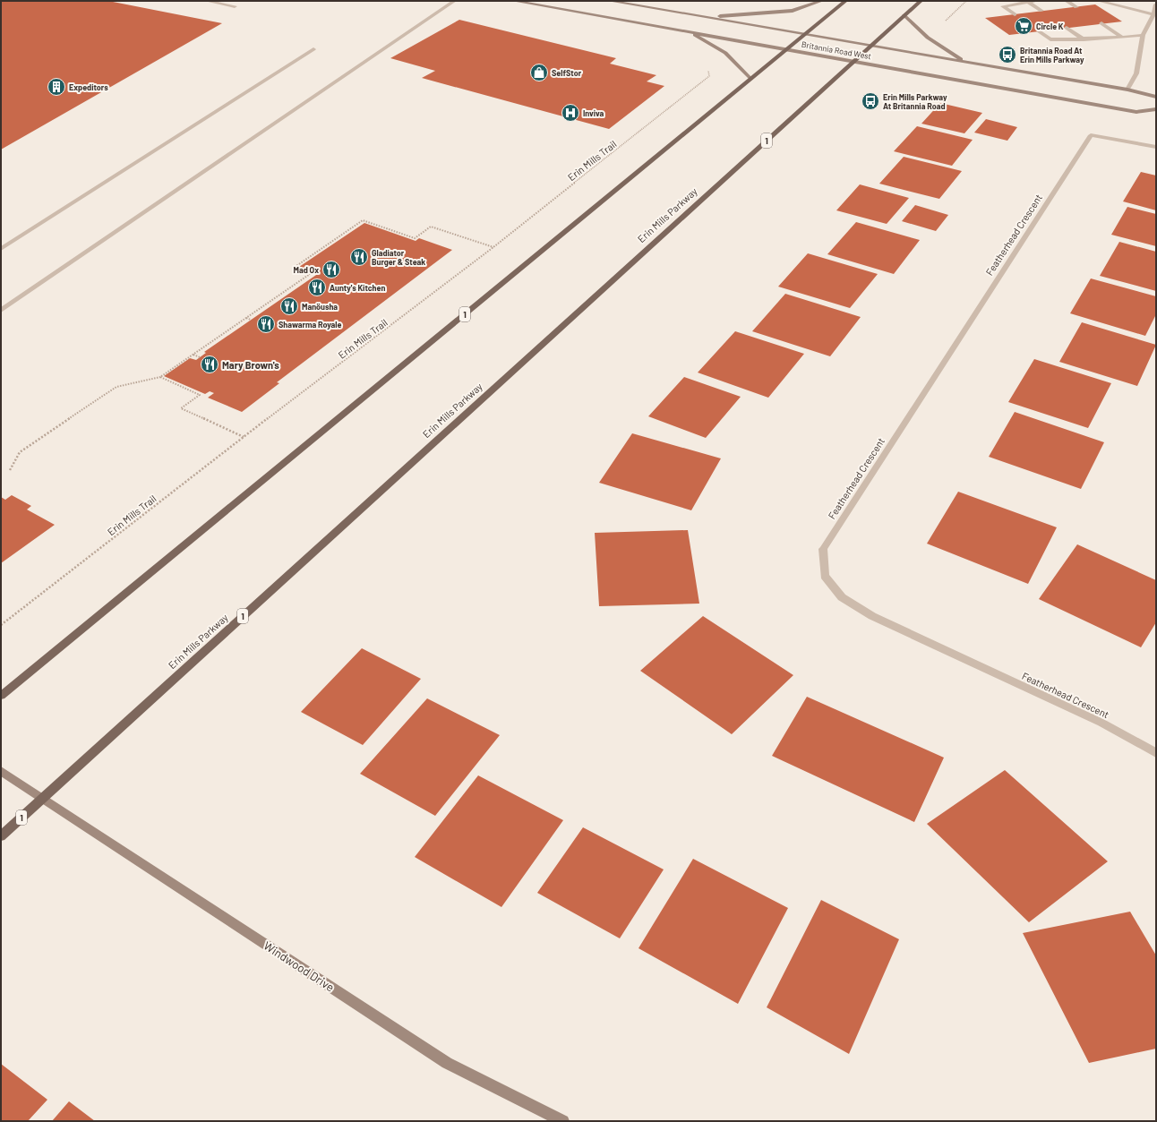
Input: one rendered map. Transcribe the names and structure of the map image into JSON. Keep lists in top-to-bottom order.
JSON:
{
  "streets": {
    "main road": [
      "Britannia Road West",
      "1",
      "Erin Mills Parkway",
      "Windwood Drive"
    ],
    "street": ["Featherhead Crescent"],
    "path": ["Erin Mills Trail"]
  },
  "crossings": [
    ["Britannia Road West", "1"],
    ["Britannia Road West", "Erin Mills Parkway"],
    ["Erin Mills Parkway", "Windwood Drive"]
  ],
  "places": {
    "supermarket": ["Circle K"],
    "bus stop": ["Britannia Road At Erin Mills Parkway", "Erin Mills Parkway At Britannia Road"],
    "shop": ["SelfStor"],
    "building": ["Expeditors"],
    "hospital": ["Inviva"],
    "restaurant": [
      "Gladiator Burger & Steak",
      "Mad Ox",
      "Aunty's Kitchen",
      "Manöusha",
      "Shawarma Royale",
      "Mary Brown's"
    ]
  }
}
